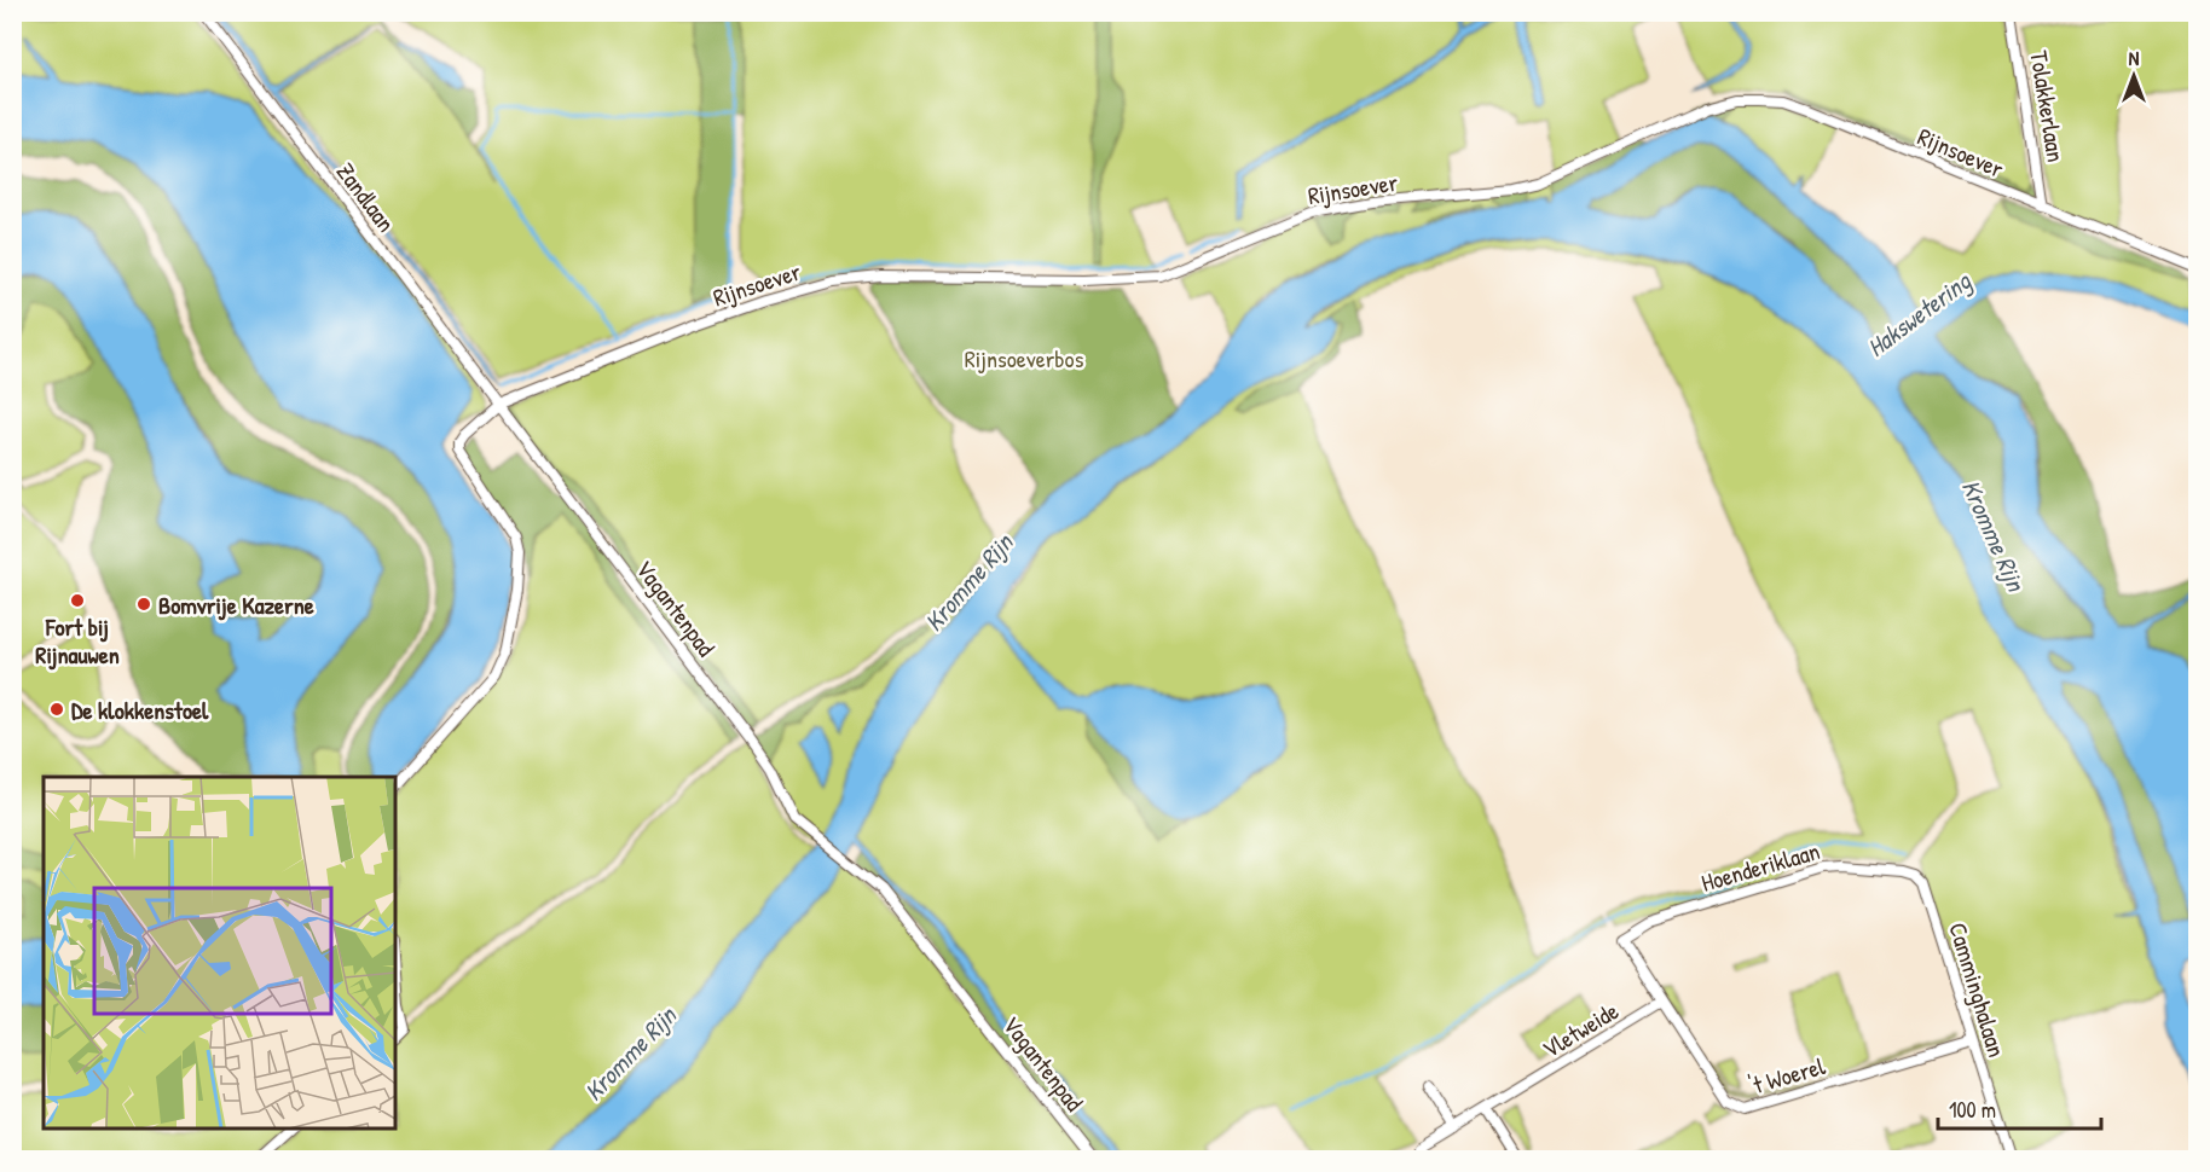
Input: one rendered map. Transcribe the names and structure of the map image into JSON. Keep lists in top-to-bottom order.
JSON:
{
  "streets": {
    "street": [
      "Tolakkerlaan",
      "Rijnsoever",
      "Zandlaan",
      "Vagantenpad",
      "Hoenderiklaan",
      "Camminghalaan",
      "Vletweide",
      "'t Woerel"
    ]
  },
  "crossings": [
    ["Tolakkerlaan", "Rijnsoever"],
    ["Rijnsoever", "Zandlaan"],
    ["Rijnsoever", "Vagantenpad"],
    ["Zandlaan", "Vagantenpad"],
    ["Hoenderiklaan", "Camminghalaan"],
    ["Hoenderiklaan", "Vletweide"],
    ["Hoenderiklaan", "'t Woerel"],
    ["Camminghalaan", "'t Woerel"],
    ["Vletweide", "'t Woerel"]
  ],
  "water": ["Hakswetering", "Kromme Rijn"],
  "parks": ["Rijnsoeverbos"],
  "places": ["Fort bij Rijnauwen", "Bomvrije Kazerne", "De klokkenstoel"],
  "scale_bar": "100 m",
  "north": "top"
}
